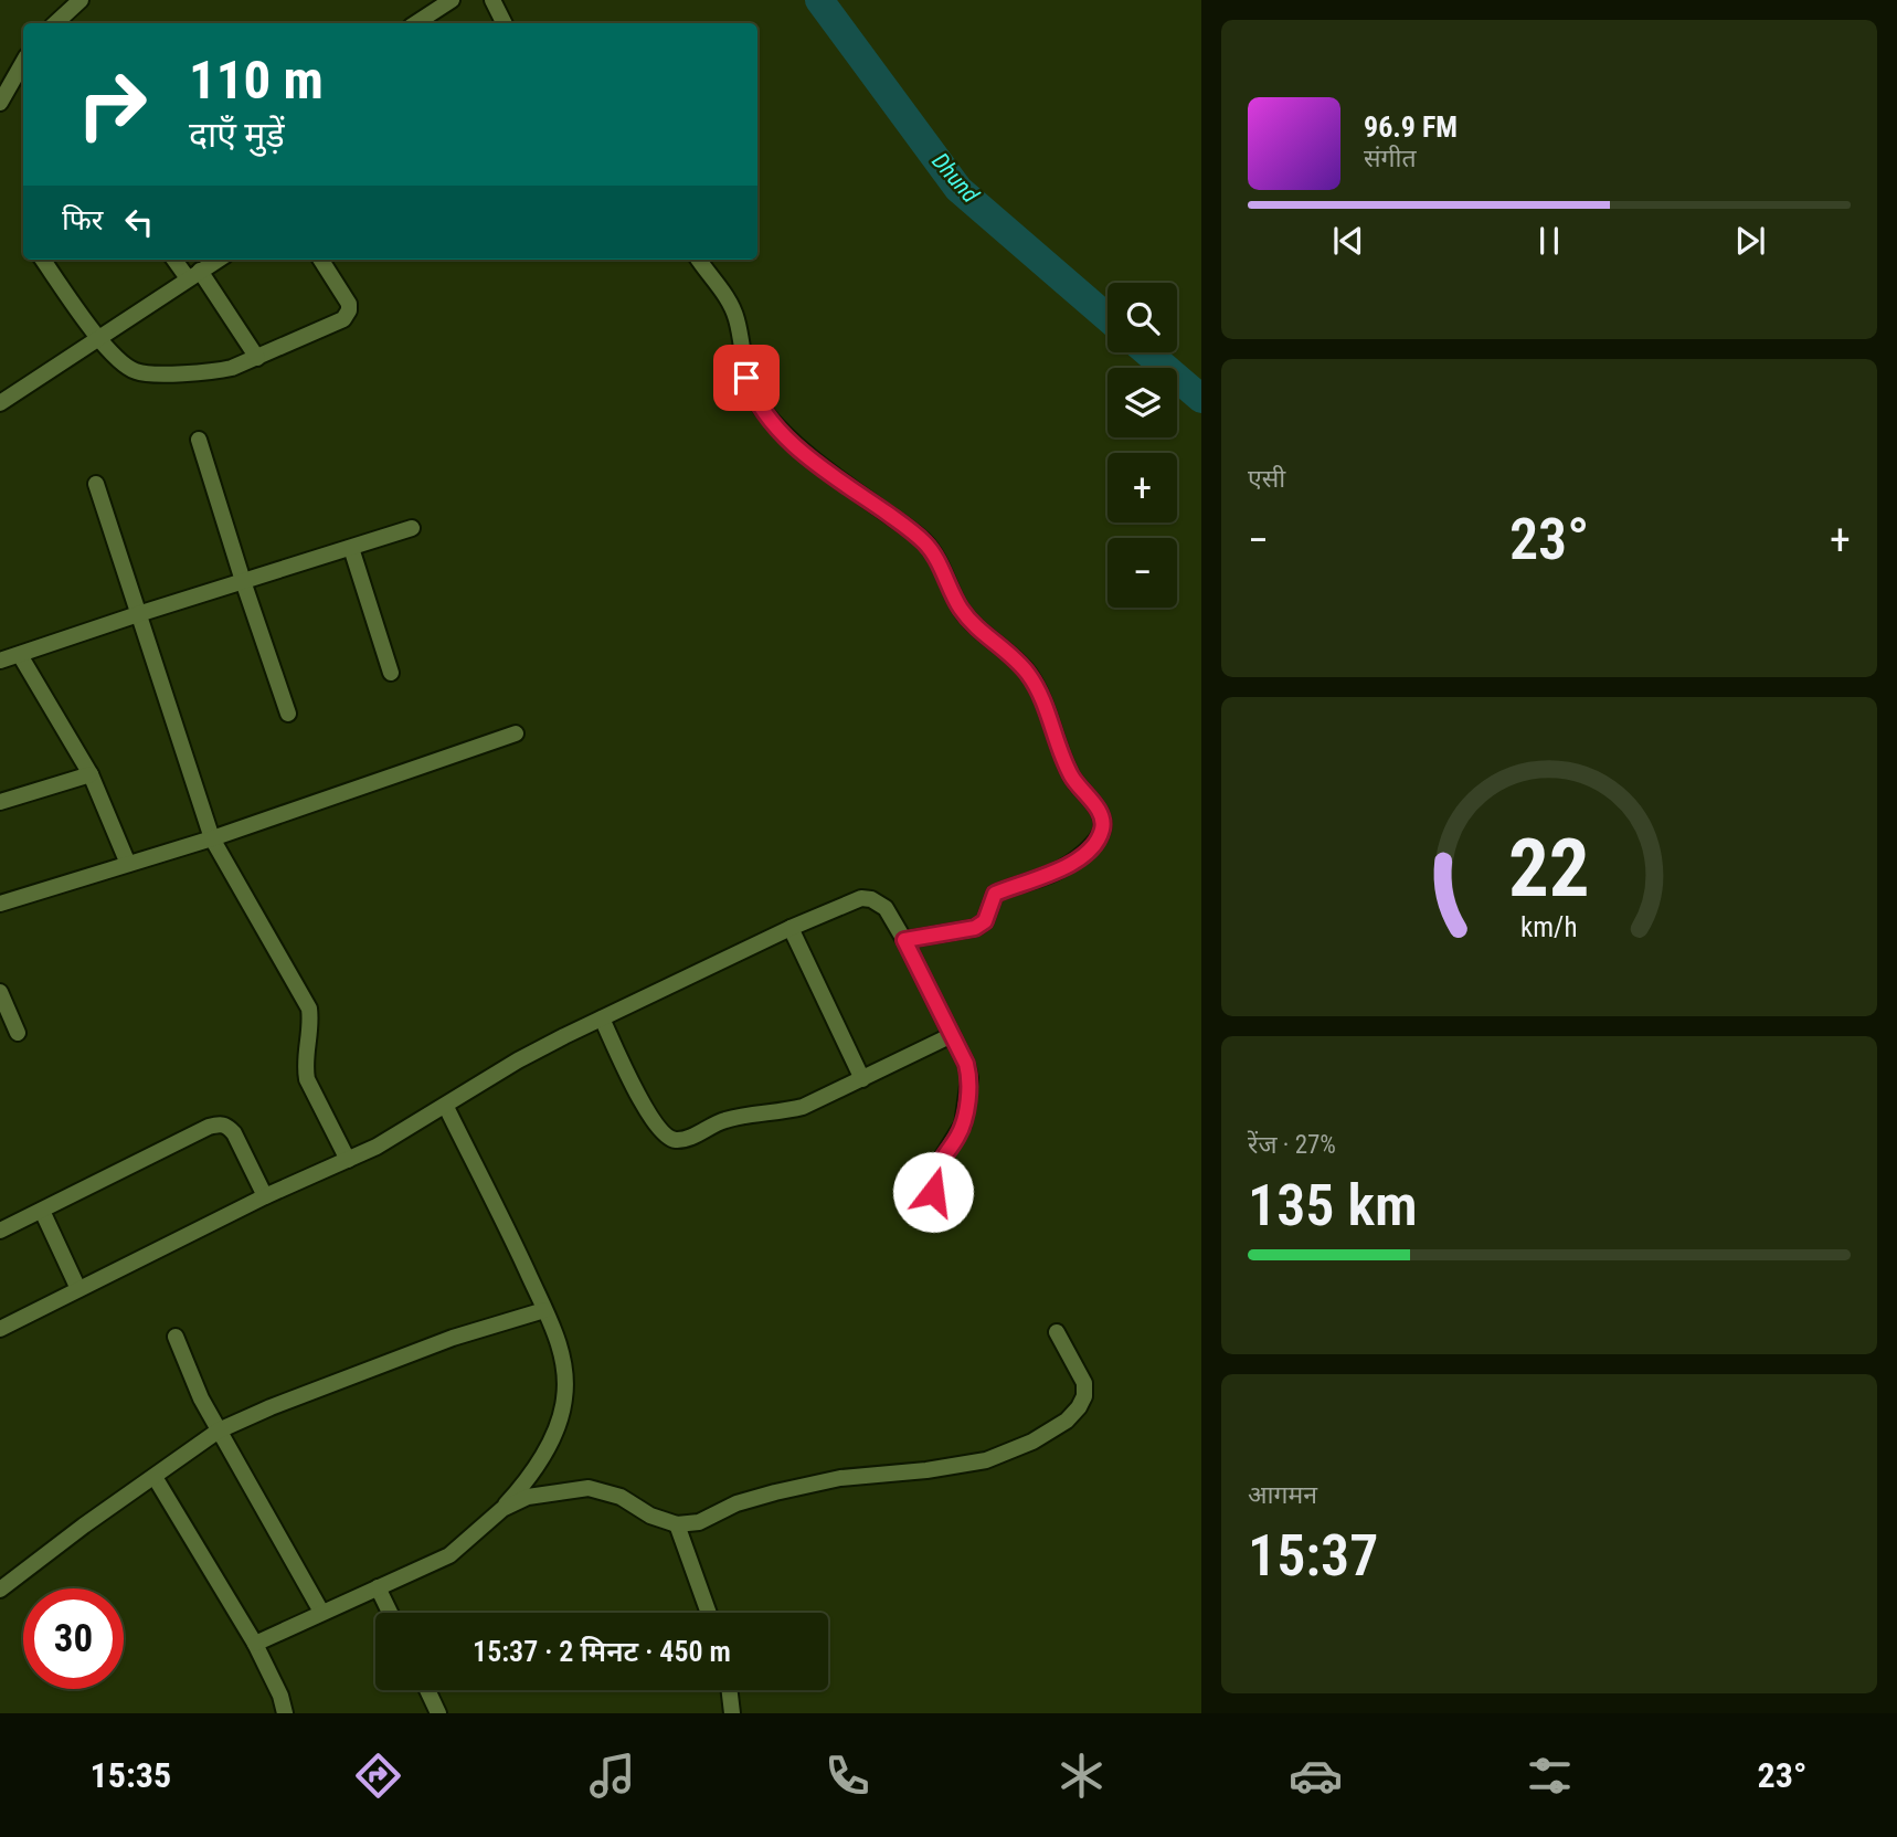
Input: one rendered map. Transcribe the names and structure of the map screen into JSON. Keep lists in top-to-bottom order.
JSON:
{
  "water": ["Dhund"],
  "page": {
    "turn": ["110 m", "दाएँ मुड़ें"],
    "song": ["96.9 FM", "संगीत"],
    "then": "फिर",
    "map_buttons": ["+", "−"],
    "tile": [
      "एसी",
      ["रेंज · 27%", "135 km"],
      ["आगमन", "15:37"]
    ],
    "heat": ["−", "23°", "+"],
    "limit": "30",
    "trip": "15:37 · 2 मिनट · 450 m",
    "tabs": ["15:35", "23°"],
    "gauge": ["22", "km/h"]
  }
}
